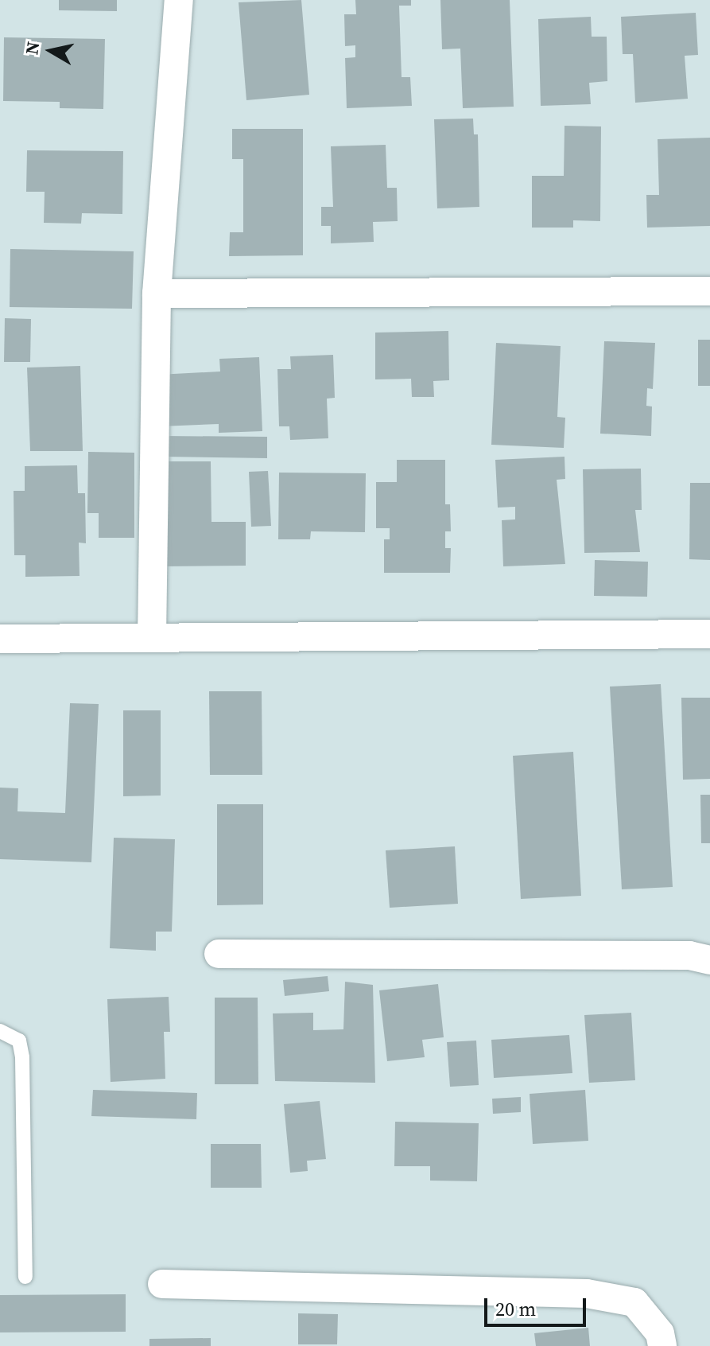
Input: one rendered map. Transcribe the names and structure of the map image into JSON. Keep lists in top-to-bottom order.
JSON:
{
  "scale_bar": "20 m",
  "north": "left"
}
